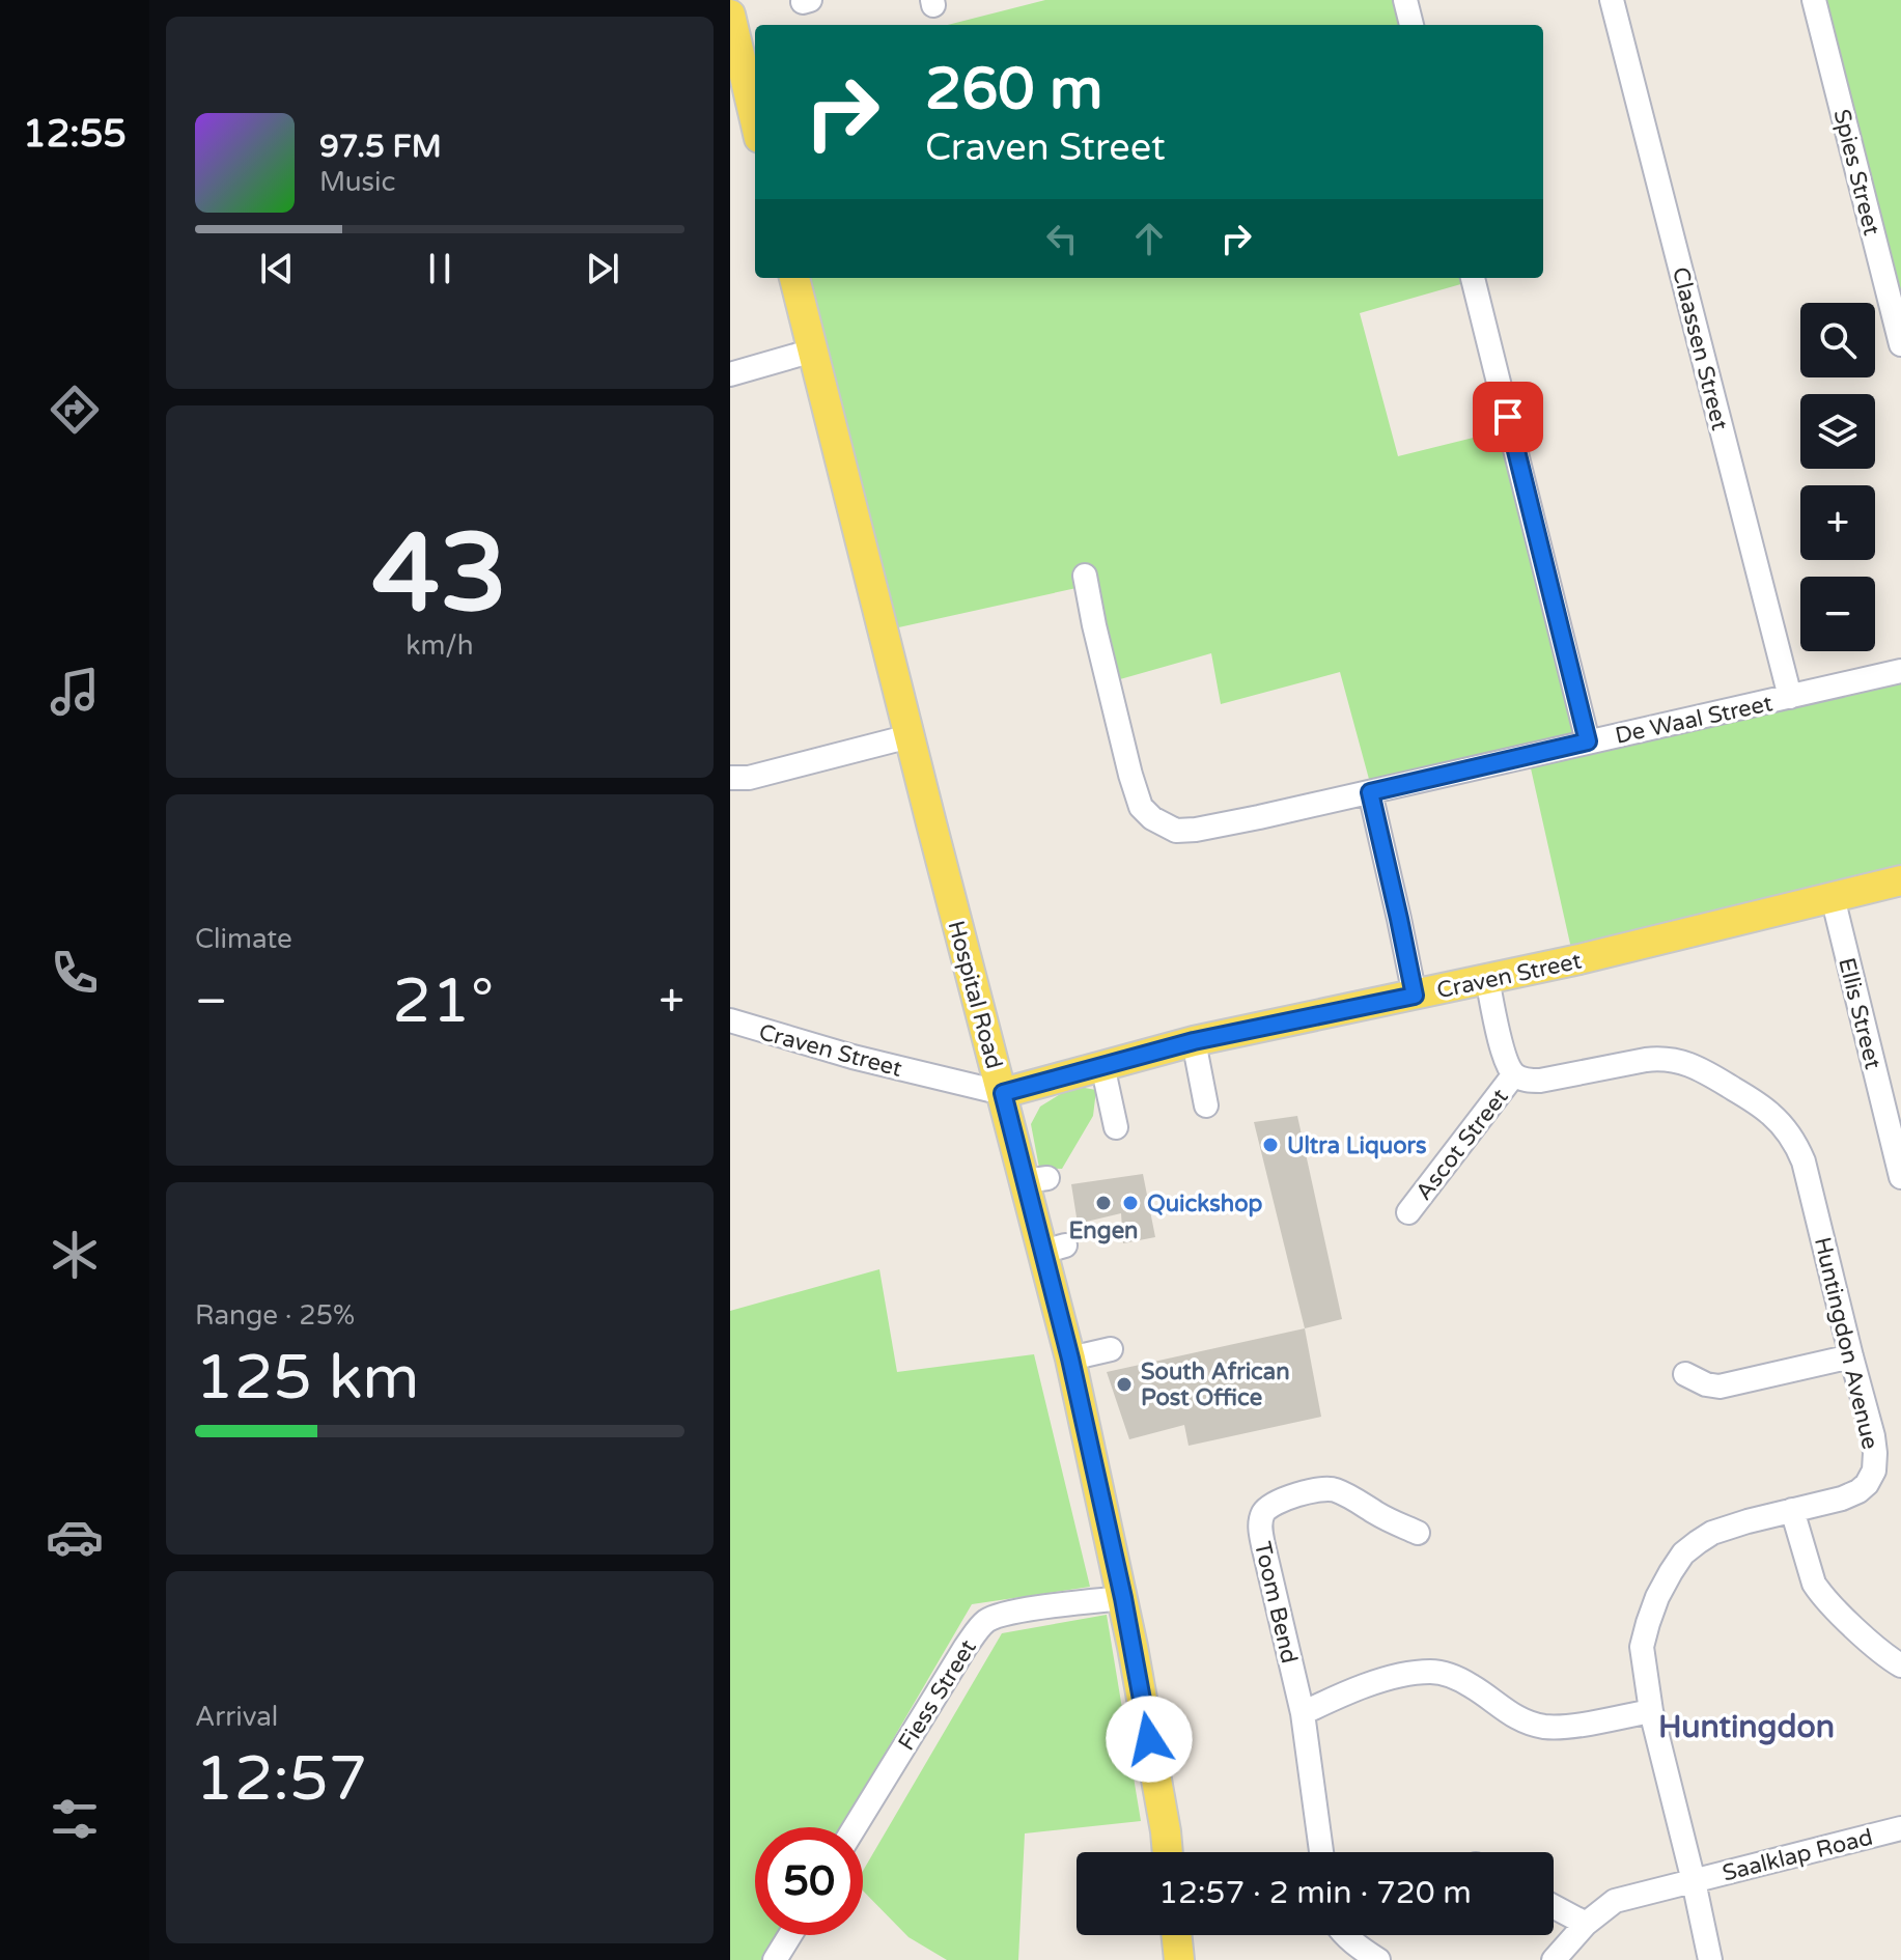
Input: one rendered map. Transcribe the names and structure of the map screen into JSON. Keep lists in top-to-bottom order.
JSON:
{
  "streets": {
    "main road": ["Craven Street", "Hospital Road"],
    "street": [
      "Spies Street",
      "Claassen Street",
      "De Waal Street",
      "Ellis Street",
      "Ascot Street",
      "Huntingdon Avenue",
      "Toom Bend",
      "Fiess Street",
      "Saalklap Road"
    ]
  },
  "crossings": [
    ["Claassen Street", "De Waal Street"],
    ["Craven Street", "Hospital Road"],
    ["Craven Street", "Ellis Street"],
    ["Hospital Road", "Fiess Street"],
    ["Ascot Street", "Huntingdon Avenue"],
    ["Huntingdon Avenue", "Saalklap Road"]
  ],
  "districts": ["Huntingdon"],
  "places": [
    "Ultra Liquors",
    "Engen",
    "Quickshop",
    "South African Post Office"
  ],
  "page": {
    "tabs": "12:55",
    "turn": ["260 m", "Craven Street"],
    "song": ["97.5 FM", "Music"],
    "map_buttons": ["+", "−"],
    "tile": [
      ["43", "km/h"],
      "Climate",
      ["Range · 25%", "125 km"],
      ["Arrival", "12:57"]
    ],
    "heat": ["−", "21°", "+"],
    "limit": "50",
    "trip": "12:57 · 2 min · 720 m"
  }
}
